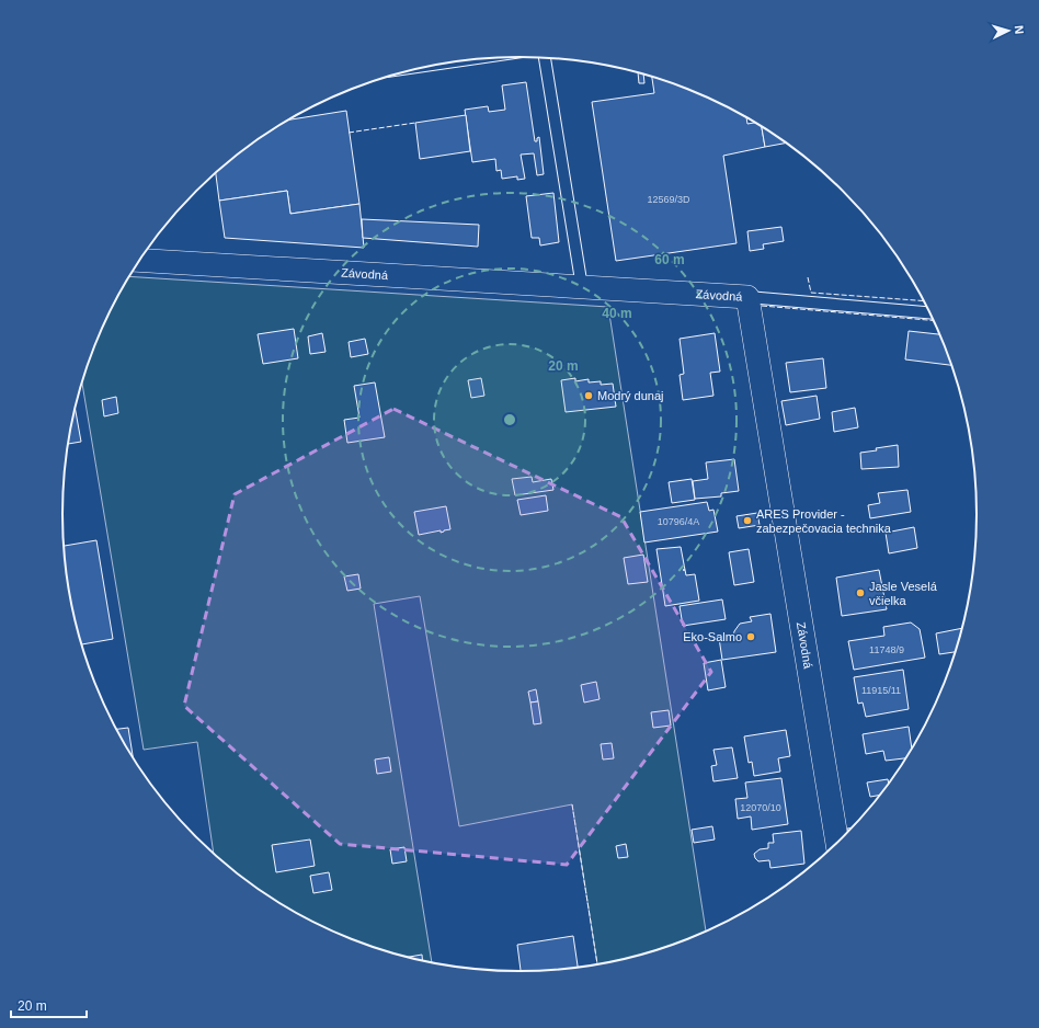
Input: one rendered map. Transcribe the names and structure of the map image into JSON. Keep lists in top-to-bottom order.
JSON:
{
  "streets": {
    "street": ["Závodná"]
  },
  "places": [
    "Modrý dunaj",
    "ARES Provider - zabezpečovacia technika",
    "Jasle Veselá včielka",
    "Eko-Salmo"
  ],
  "house_numbers": [
    "12569/3D",
    "10796/4A",
    "11748/9",
    "11915/11",
    "12070/10"
  ],
  "scale_bar": "20 m",
  "north": "right",
  "rings": ["60 m", "40 m", "20 m"]
}
